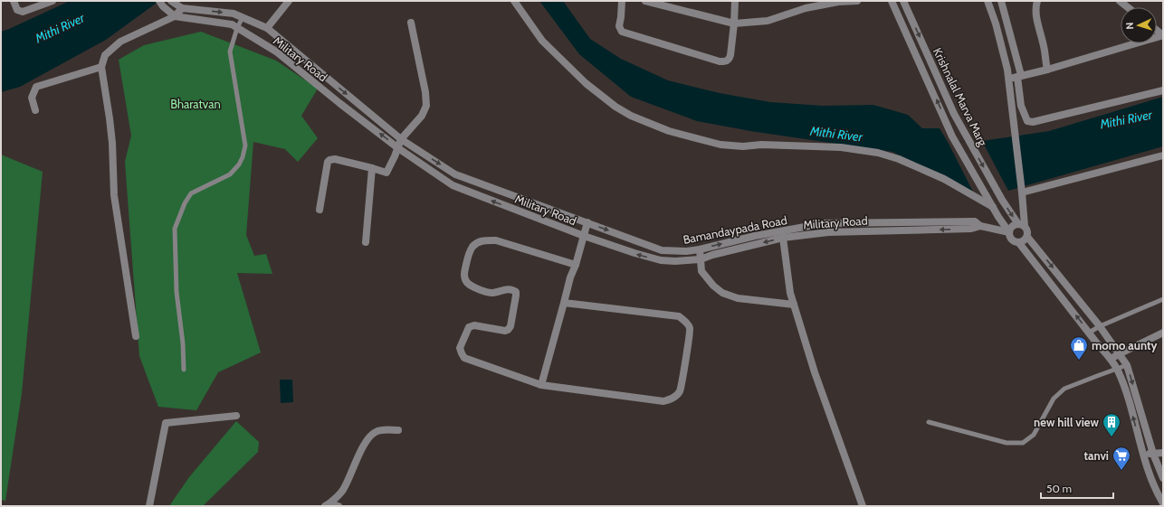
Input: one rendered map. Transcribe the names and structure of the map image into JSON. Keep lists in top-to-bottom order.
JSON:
{
  "streets": {
    "street": ["Military Road", "Krishnalal Marva Marg", "Bamandaypada Road"]
  },
  "crossings": [
    ["Military Road", "Bamandaypada Road"],
    ["Krishnalal Marva Marg", "Bamandaypada Road"]
  ],
  "one_way": ["Military Road", "Bamandaypada Road"],
  "water": ["Mithi River"],
  "parks": ["Bharatvan"],
  "places": {
    "shop": ["momo aunty"],
    "building": ["new hill view"],
    "supermarket": ["tanvi"]
  },
  "scale_bar": "50 m",
  "north": "left"
}
